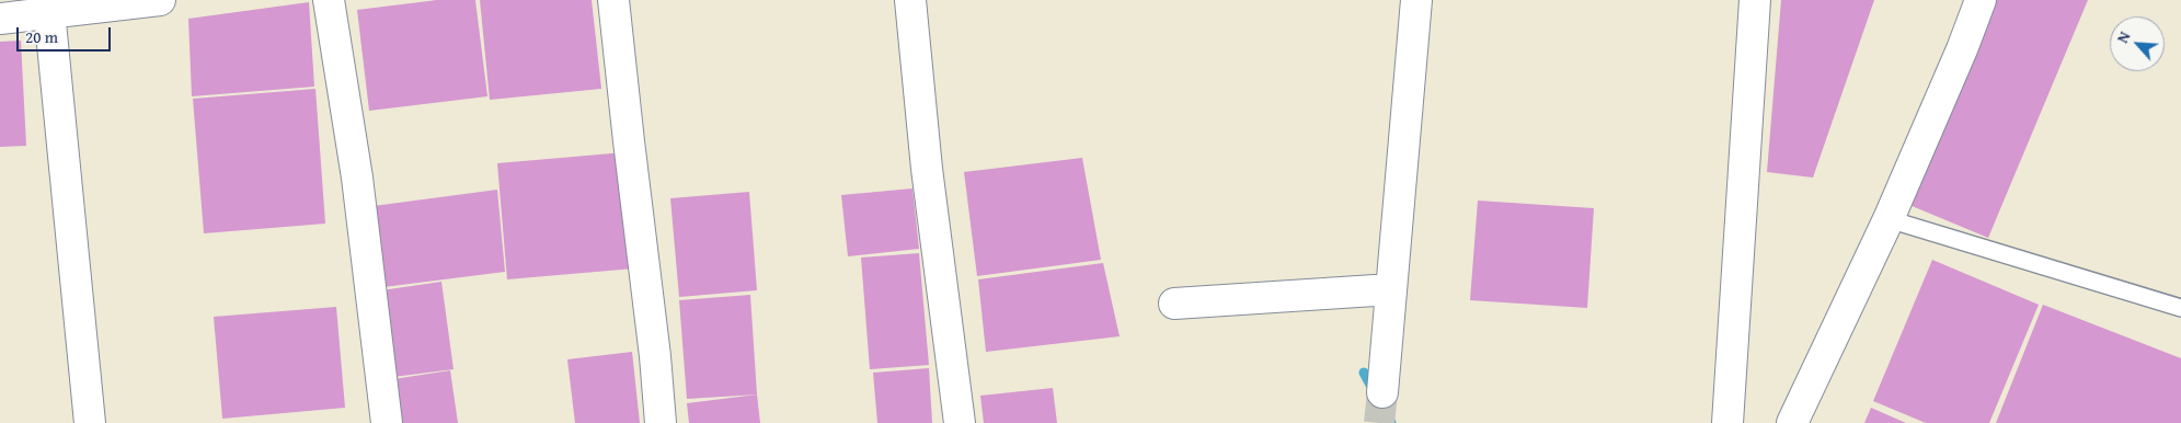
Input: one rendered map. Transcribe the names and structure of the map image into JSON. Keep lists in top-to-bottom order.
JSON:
{
  "scale_bar": "20 m",
  "north": "top left"
}
